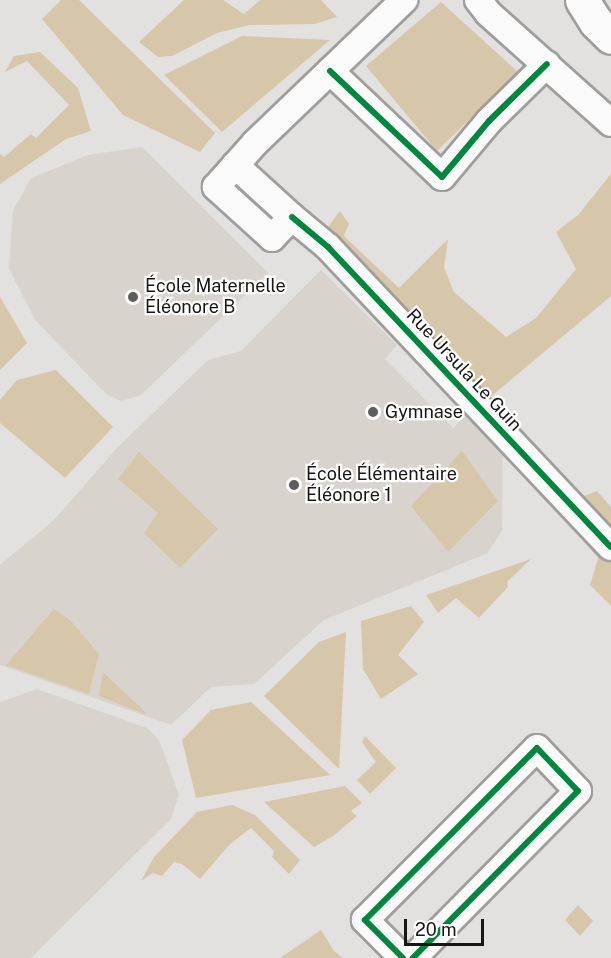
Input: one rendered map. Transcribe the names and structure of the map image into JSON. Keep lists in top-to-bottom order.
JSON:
{
  "streets": {
    "street": ["Rue Ursula Le Guin"]
  },
  "places": ["École Maternelle Éléonore B", "Gymnase", "École Élémentaire Éléonore 1"],
  "scale_bar": "20 m"
}
